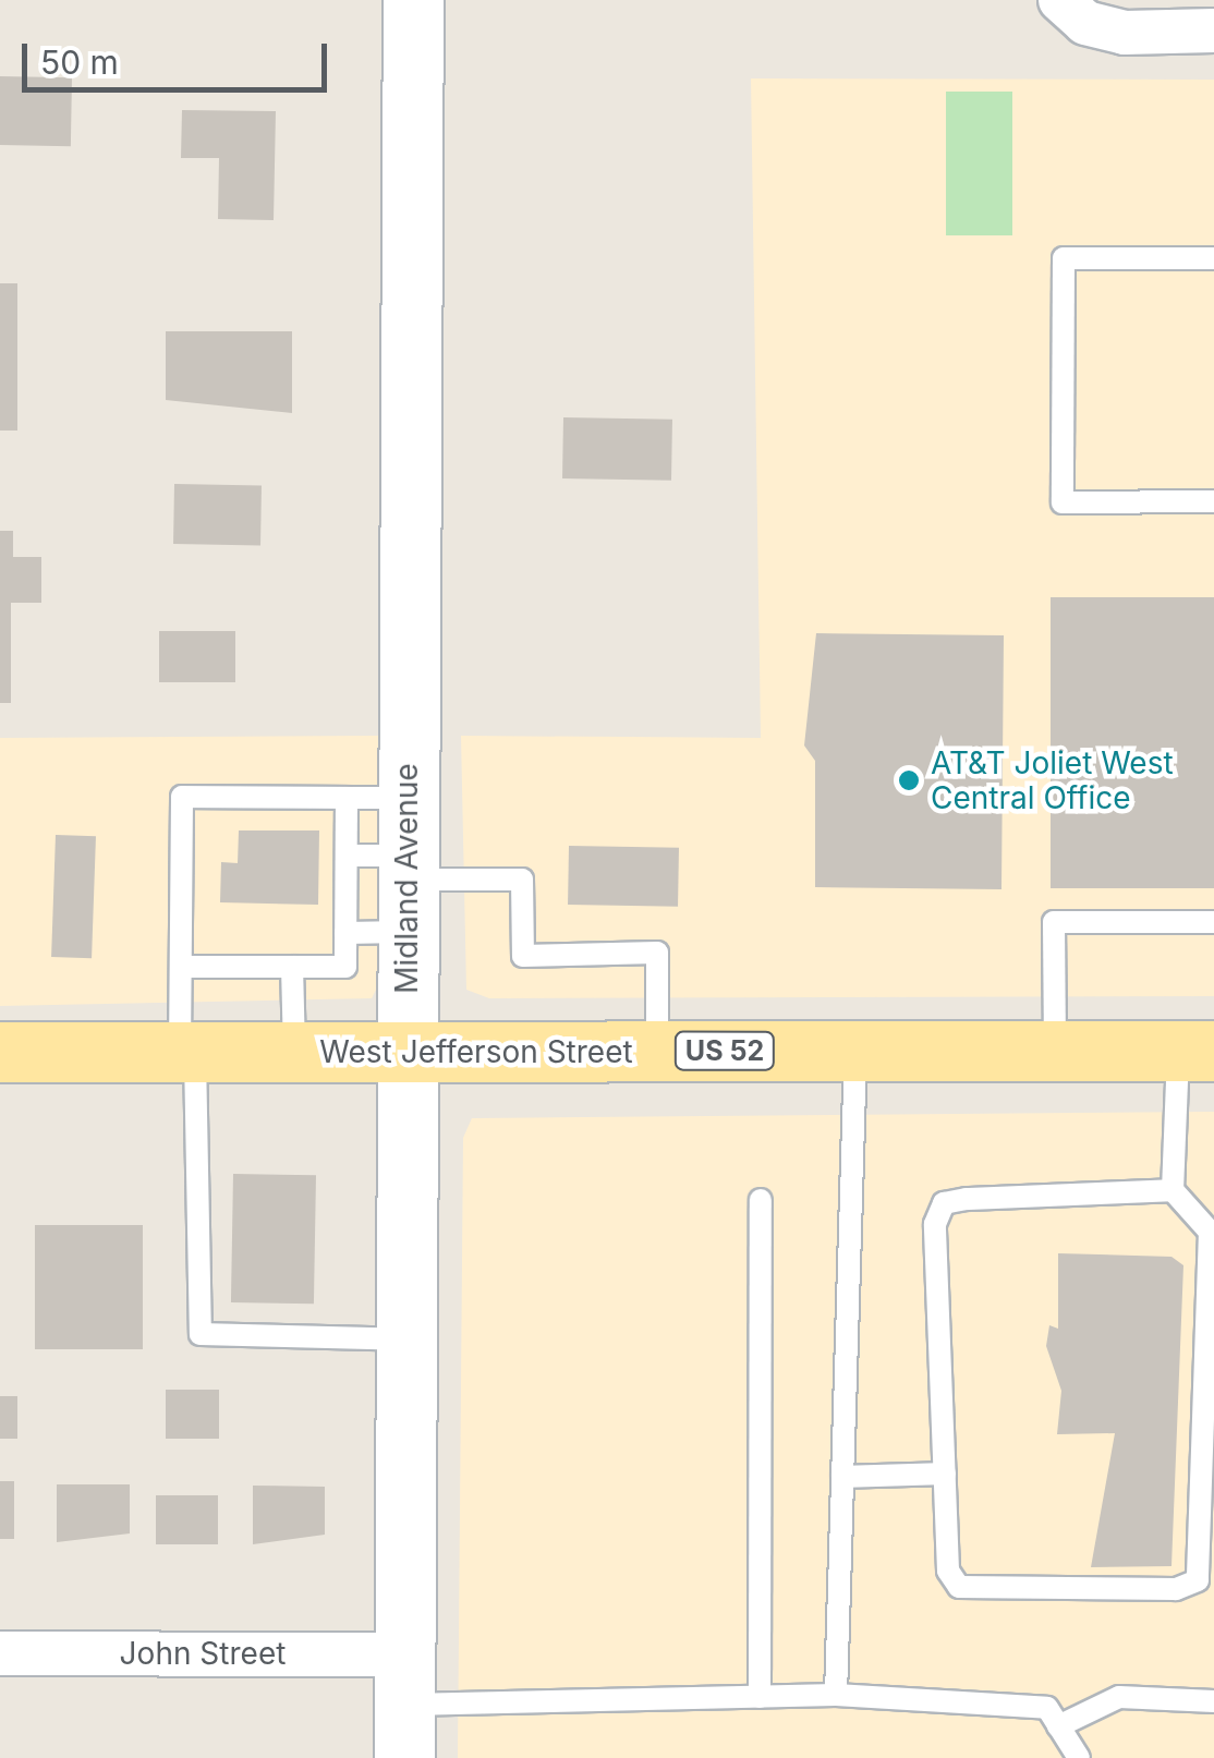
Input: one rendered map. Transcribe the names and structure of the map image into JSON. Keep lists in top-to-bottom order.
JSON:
{
  "streets": {
    "main road": ["US 52", "West Jefferson Street"],
    "street": ["Midland Avenue", "John Street"]
  },
  "crossings": [
    ["Midland Avenue", "West Jefferson Street"],
    ["Midland Avenue", "John Street"]
  ],
  "places": ["AT&T Joliet West Central Office"],
  "scale_bar": "50 m"
}
